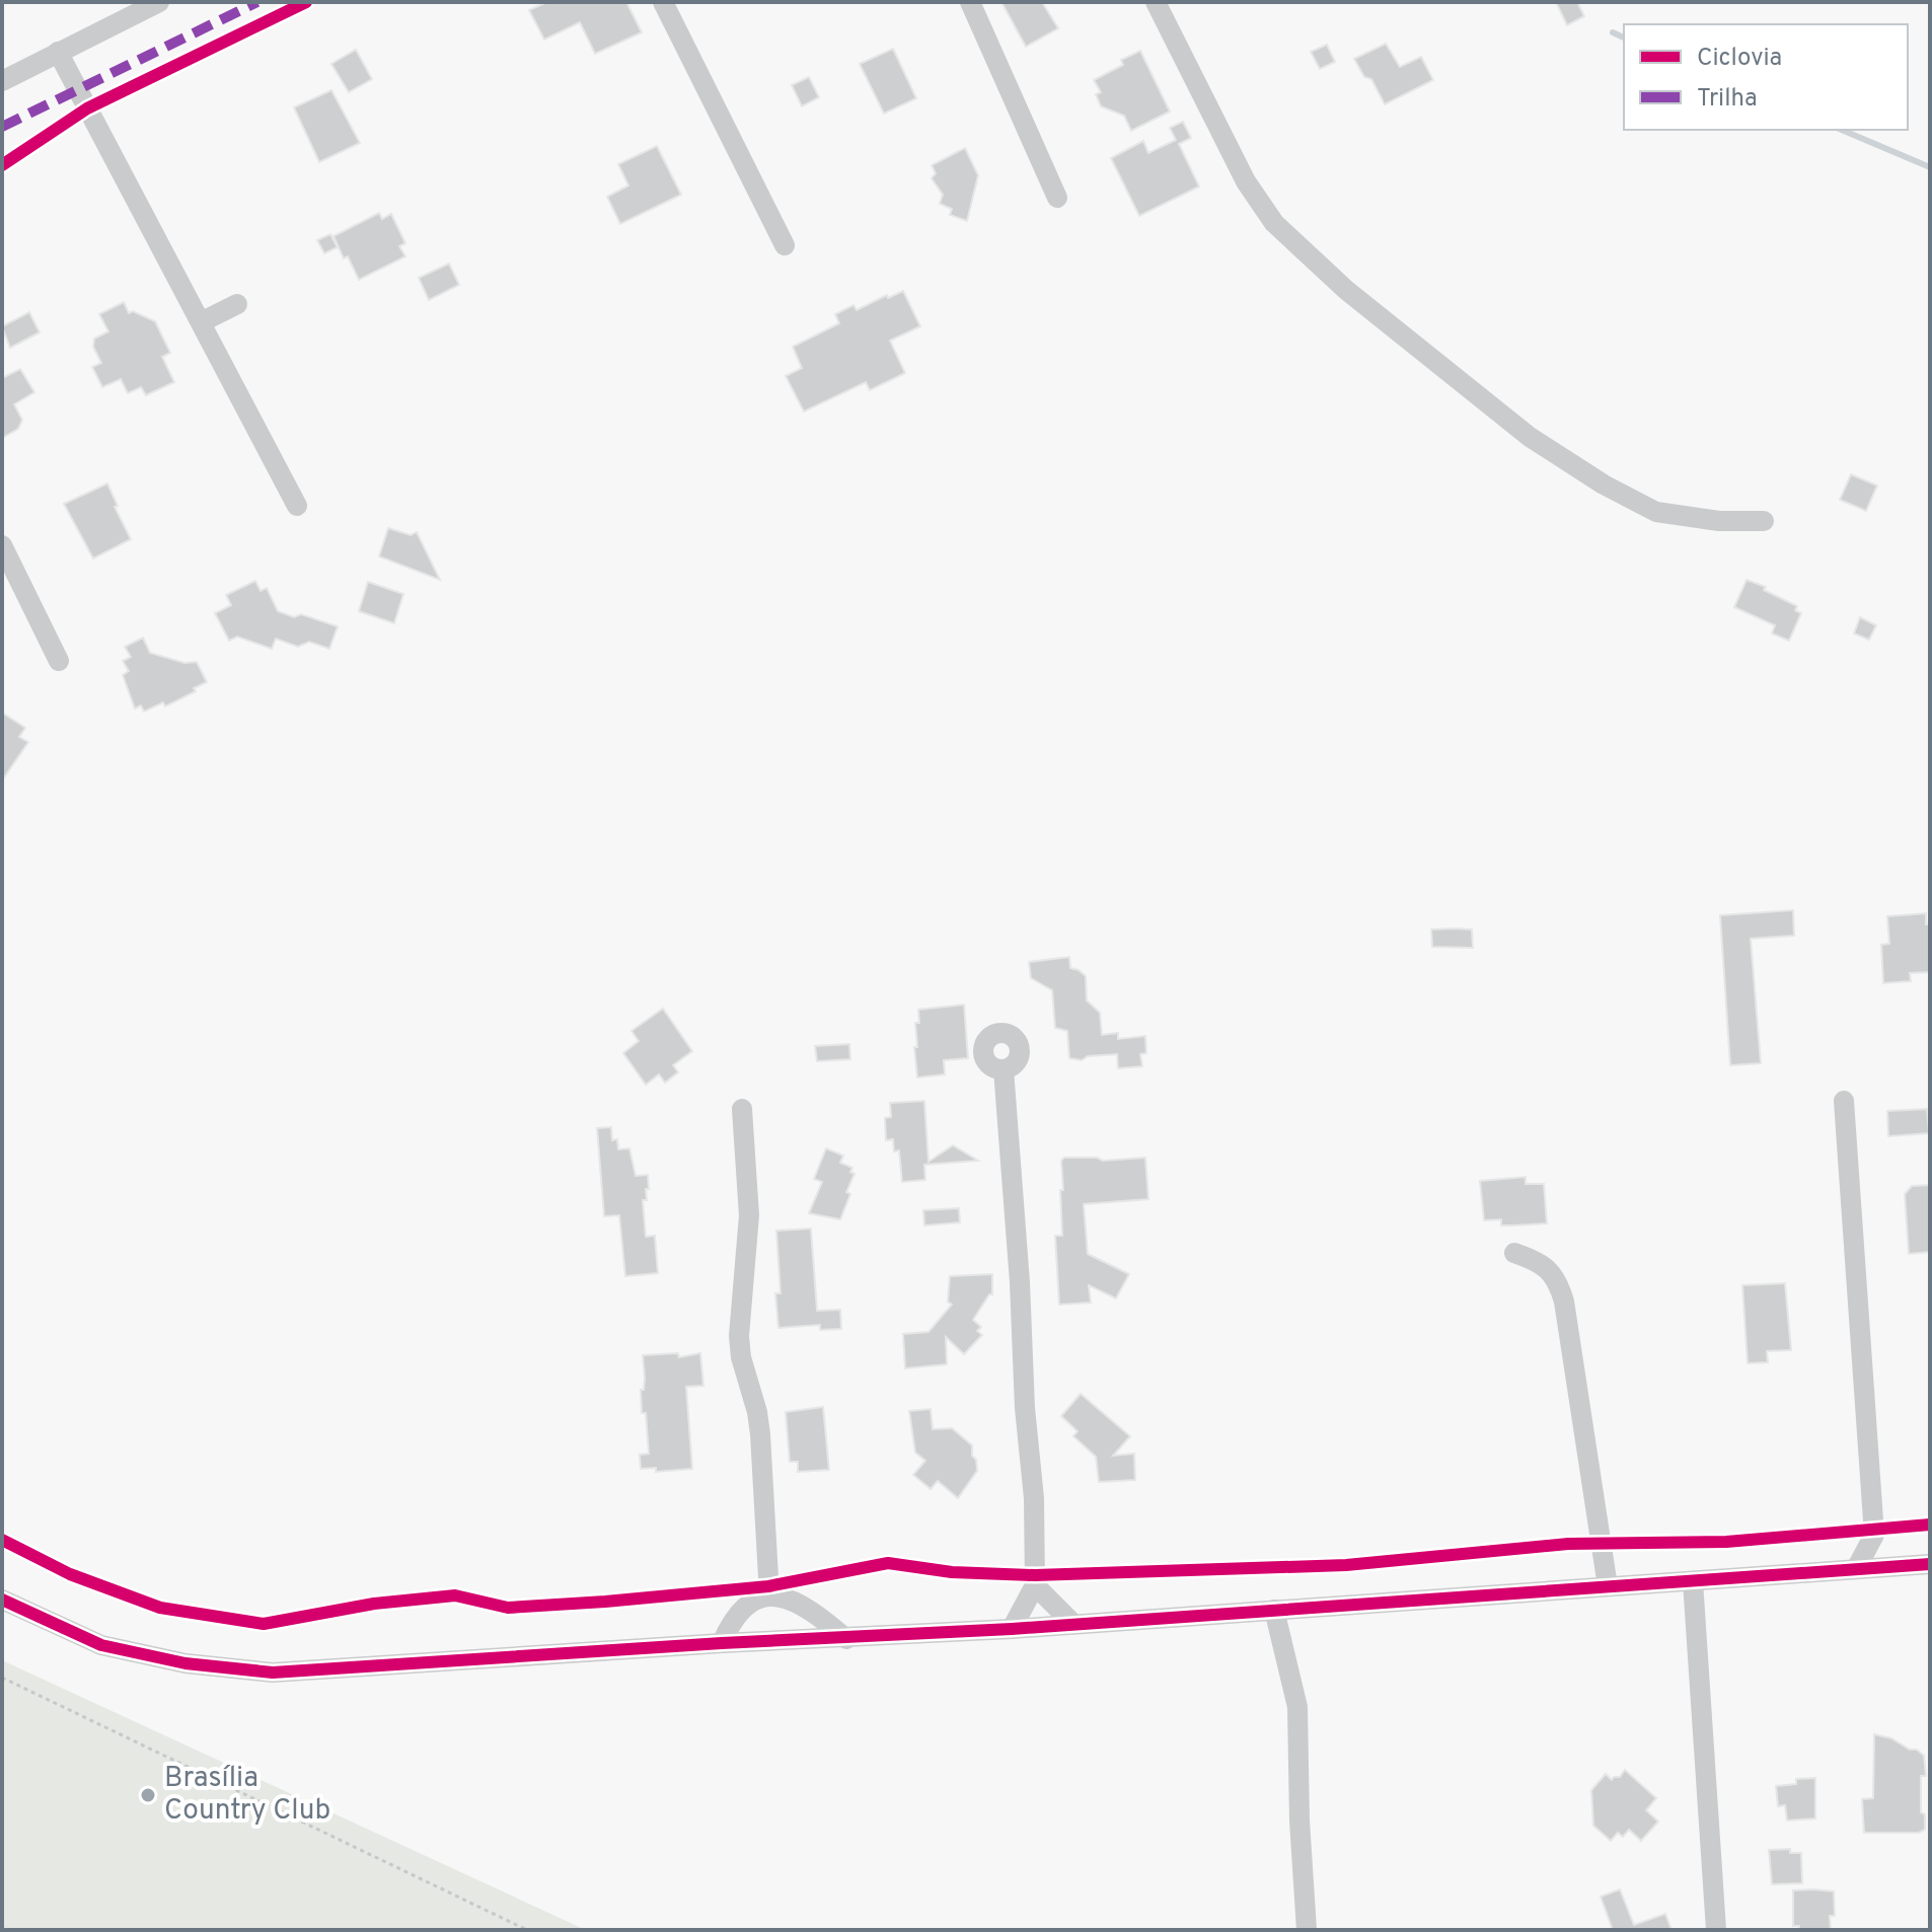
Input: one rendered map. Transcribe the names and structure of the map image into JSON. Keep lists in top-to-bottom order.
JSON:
{
  "places": ["Brasília Country Club"],
  "legend": ["Ciclovia", "Trilha"]
}
